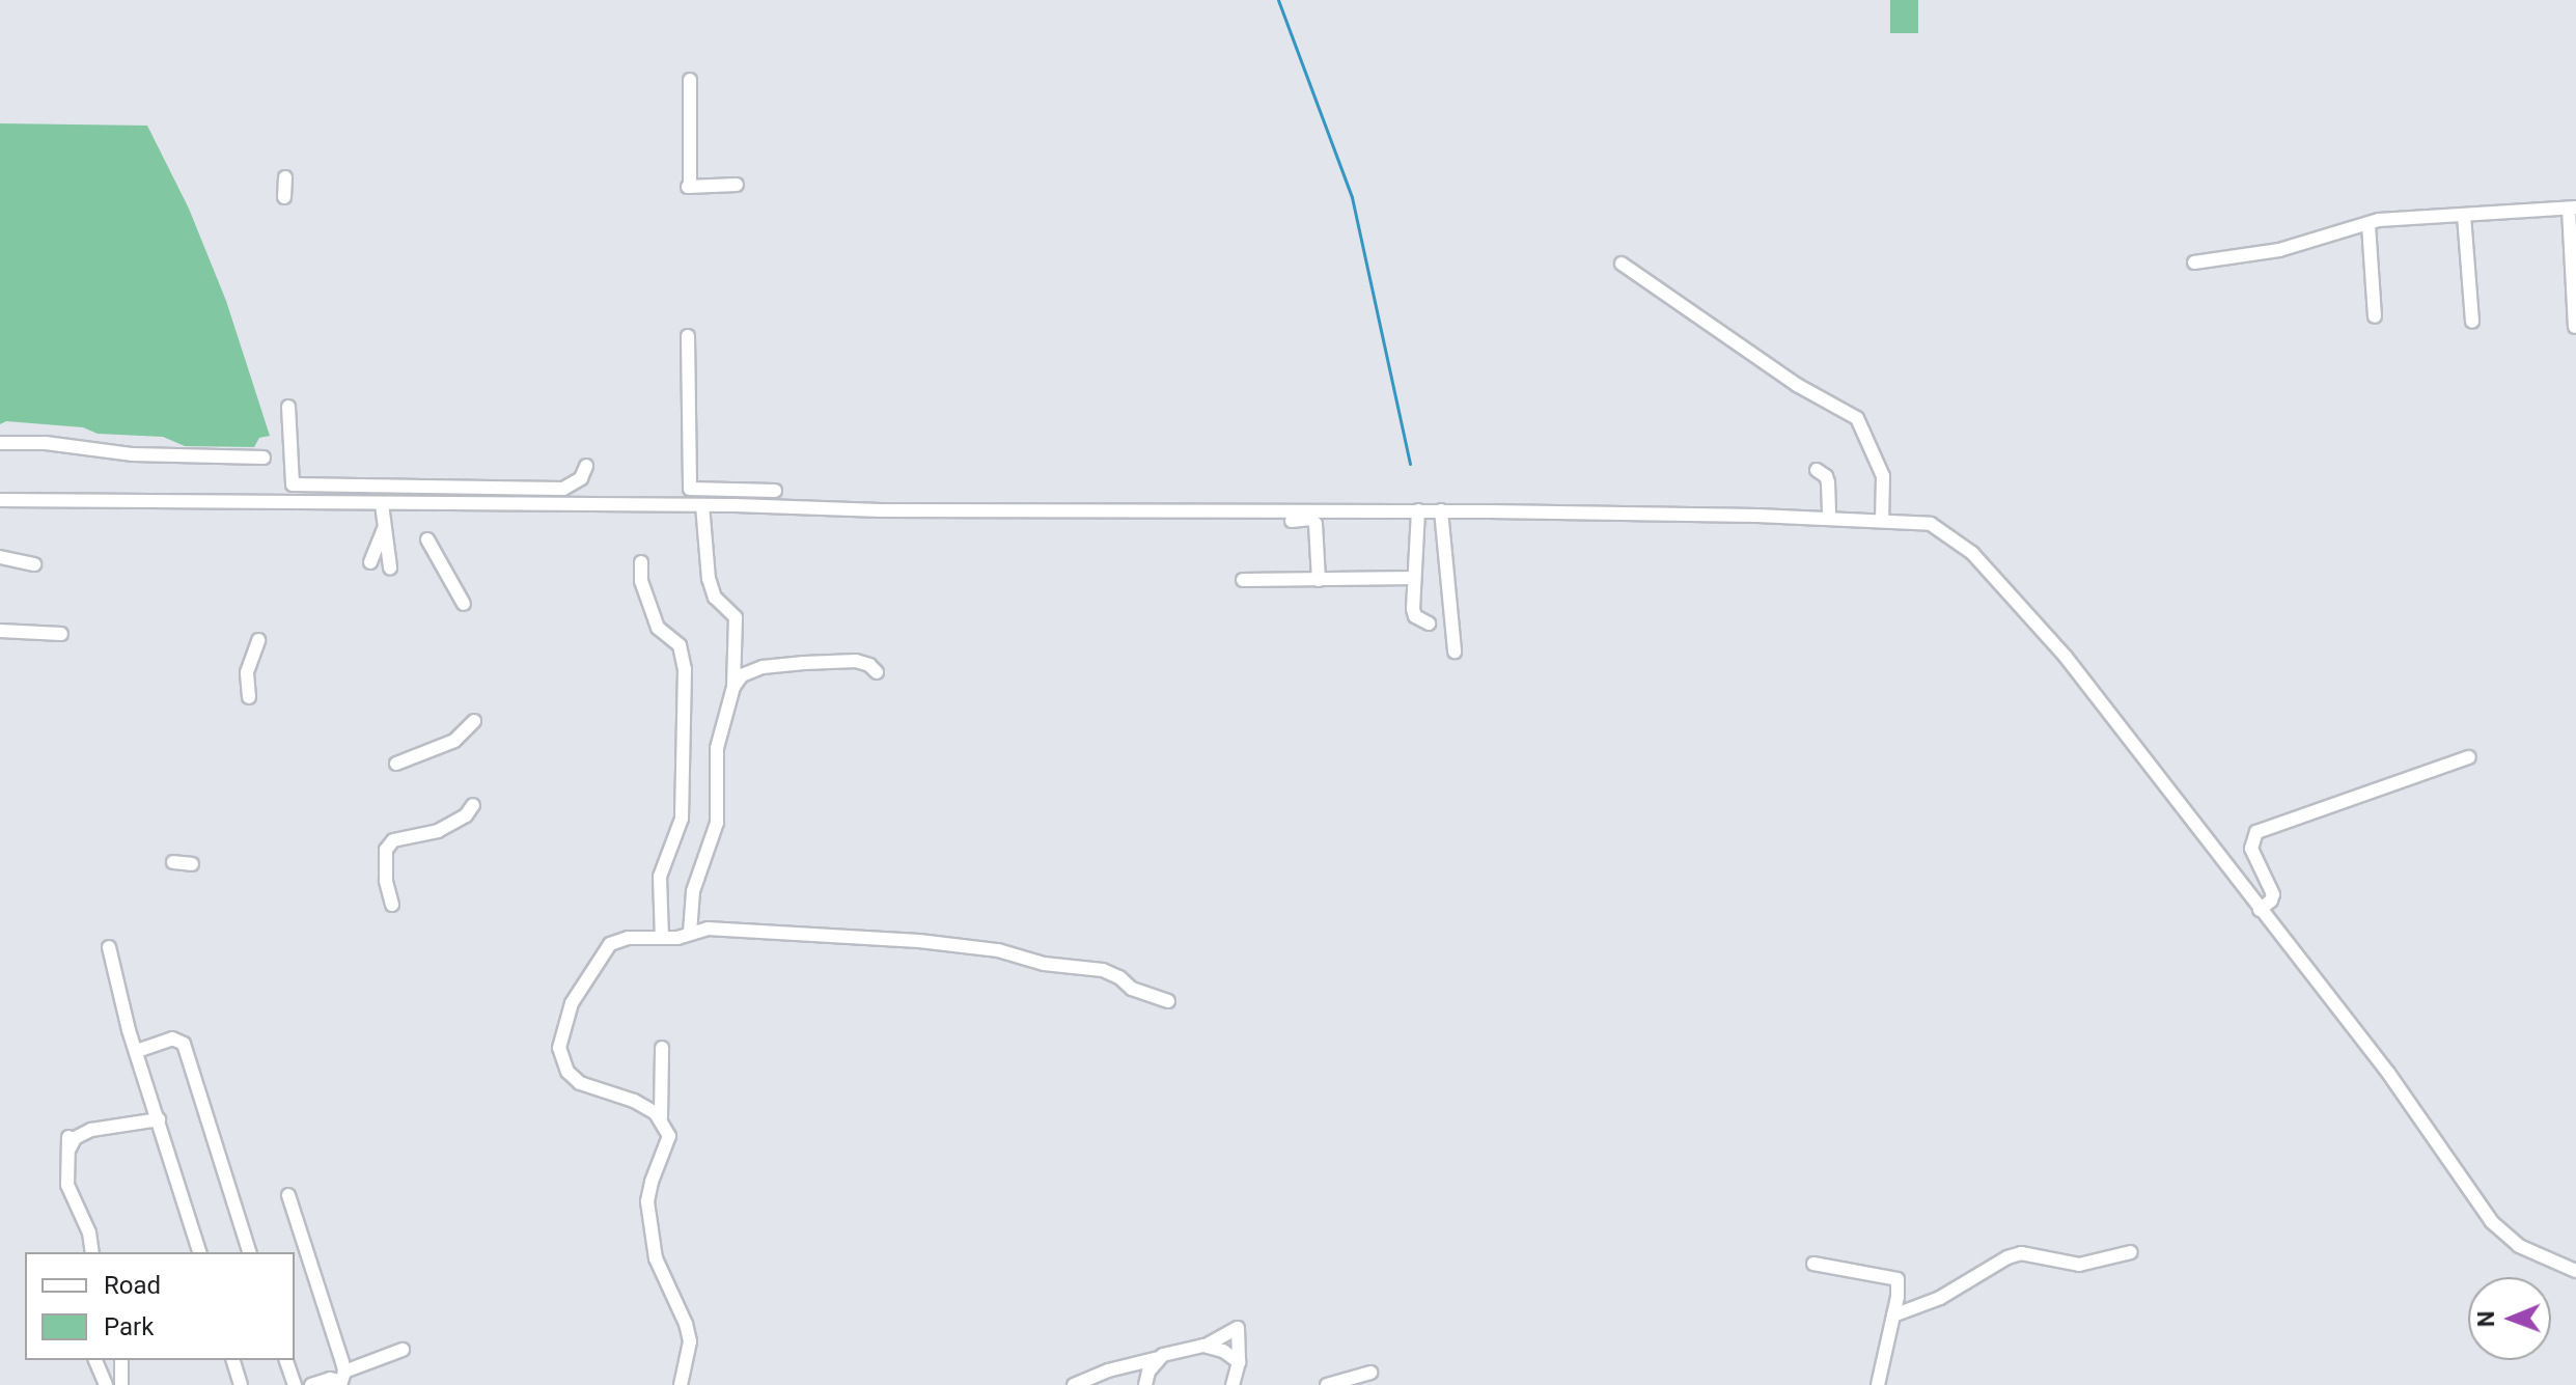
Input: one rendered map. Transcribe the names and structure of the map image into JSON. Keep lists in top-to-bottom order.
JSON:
{
  "legend": ["Road", "Park"],
  "north": "left"
}
